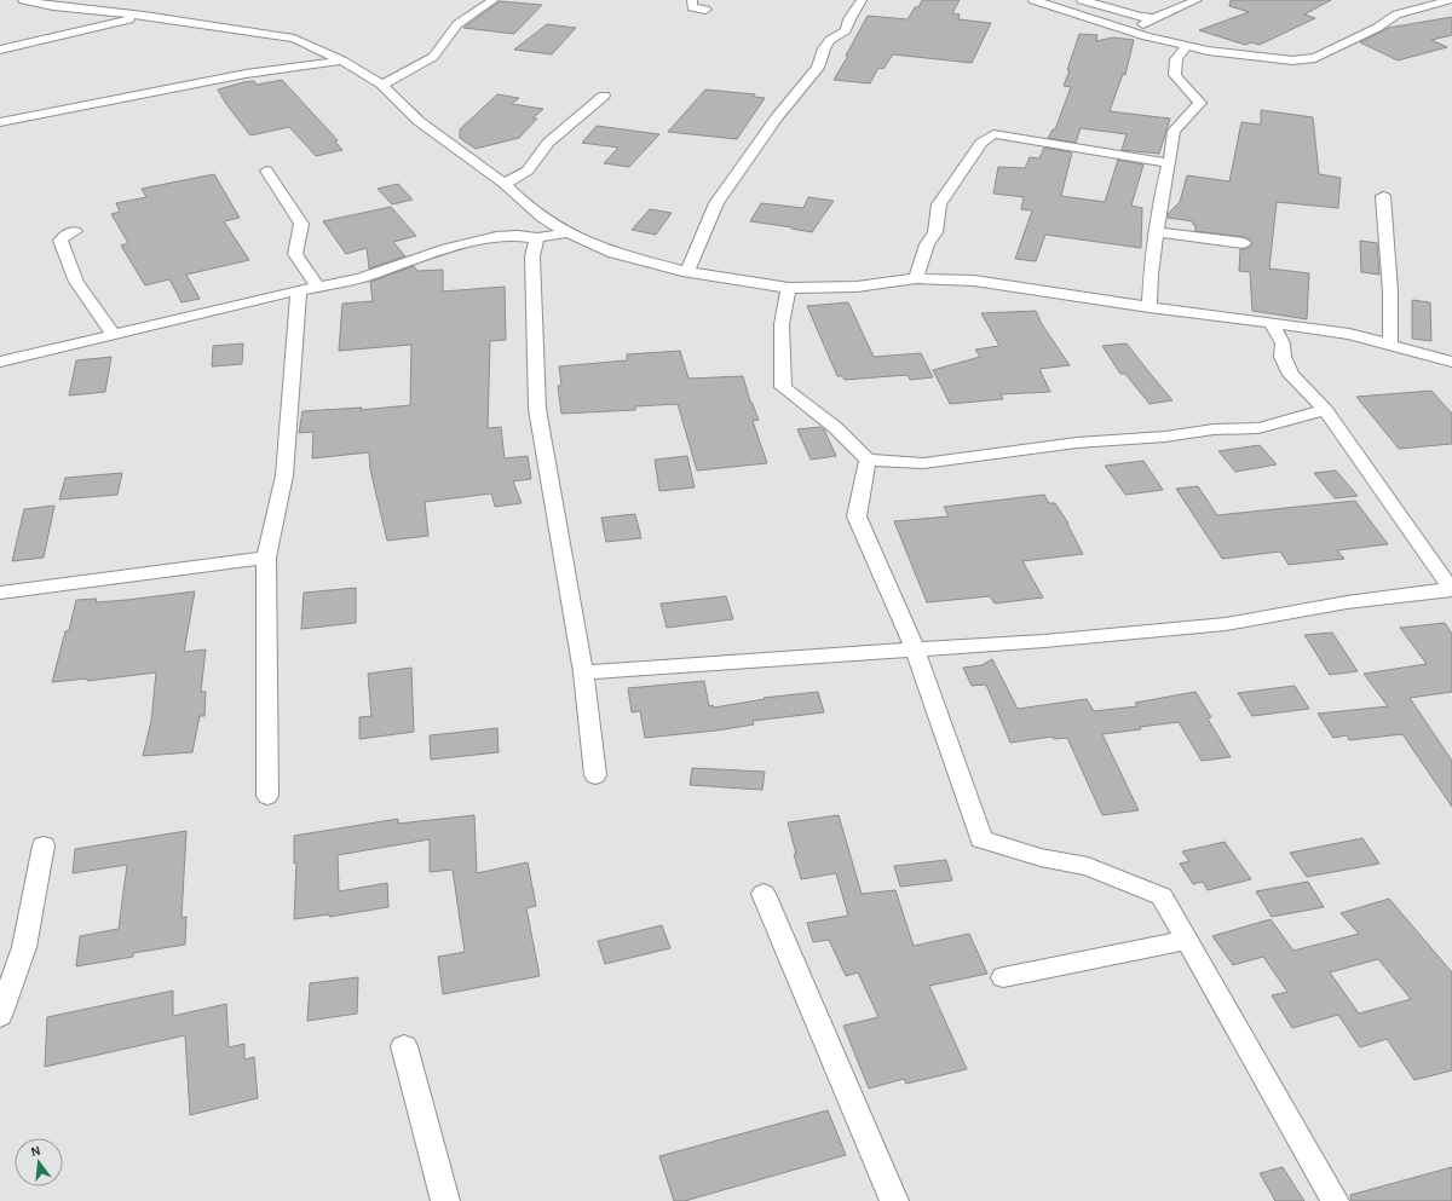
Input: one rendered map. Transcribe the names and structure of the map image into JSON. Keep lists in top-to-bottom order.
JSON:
{
  "north": "top"
}
